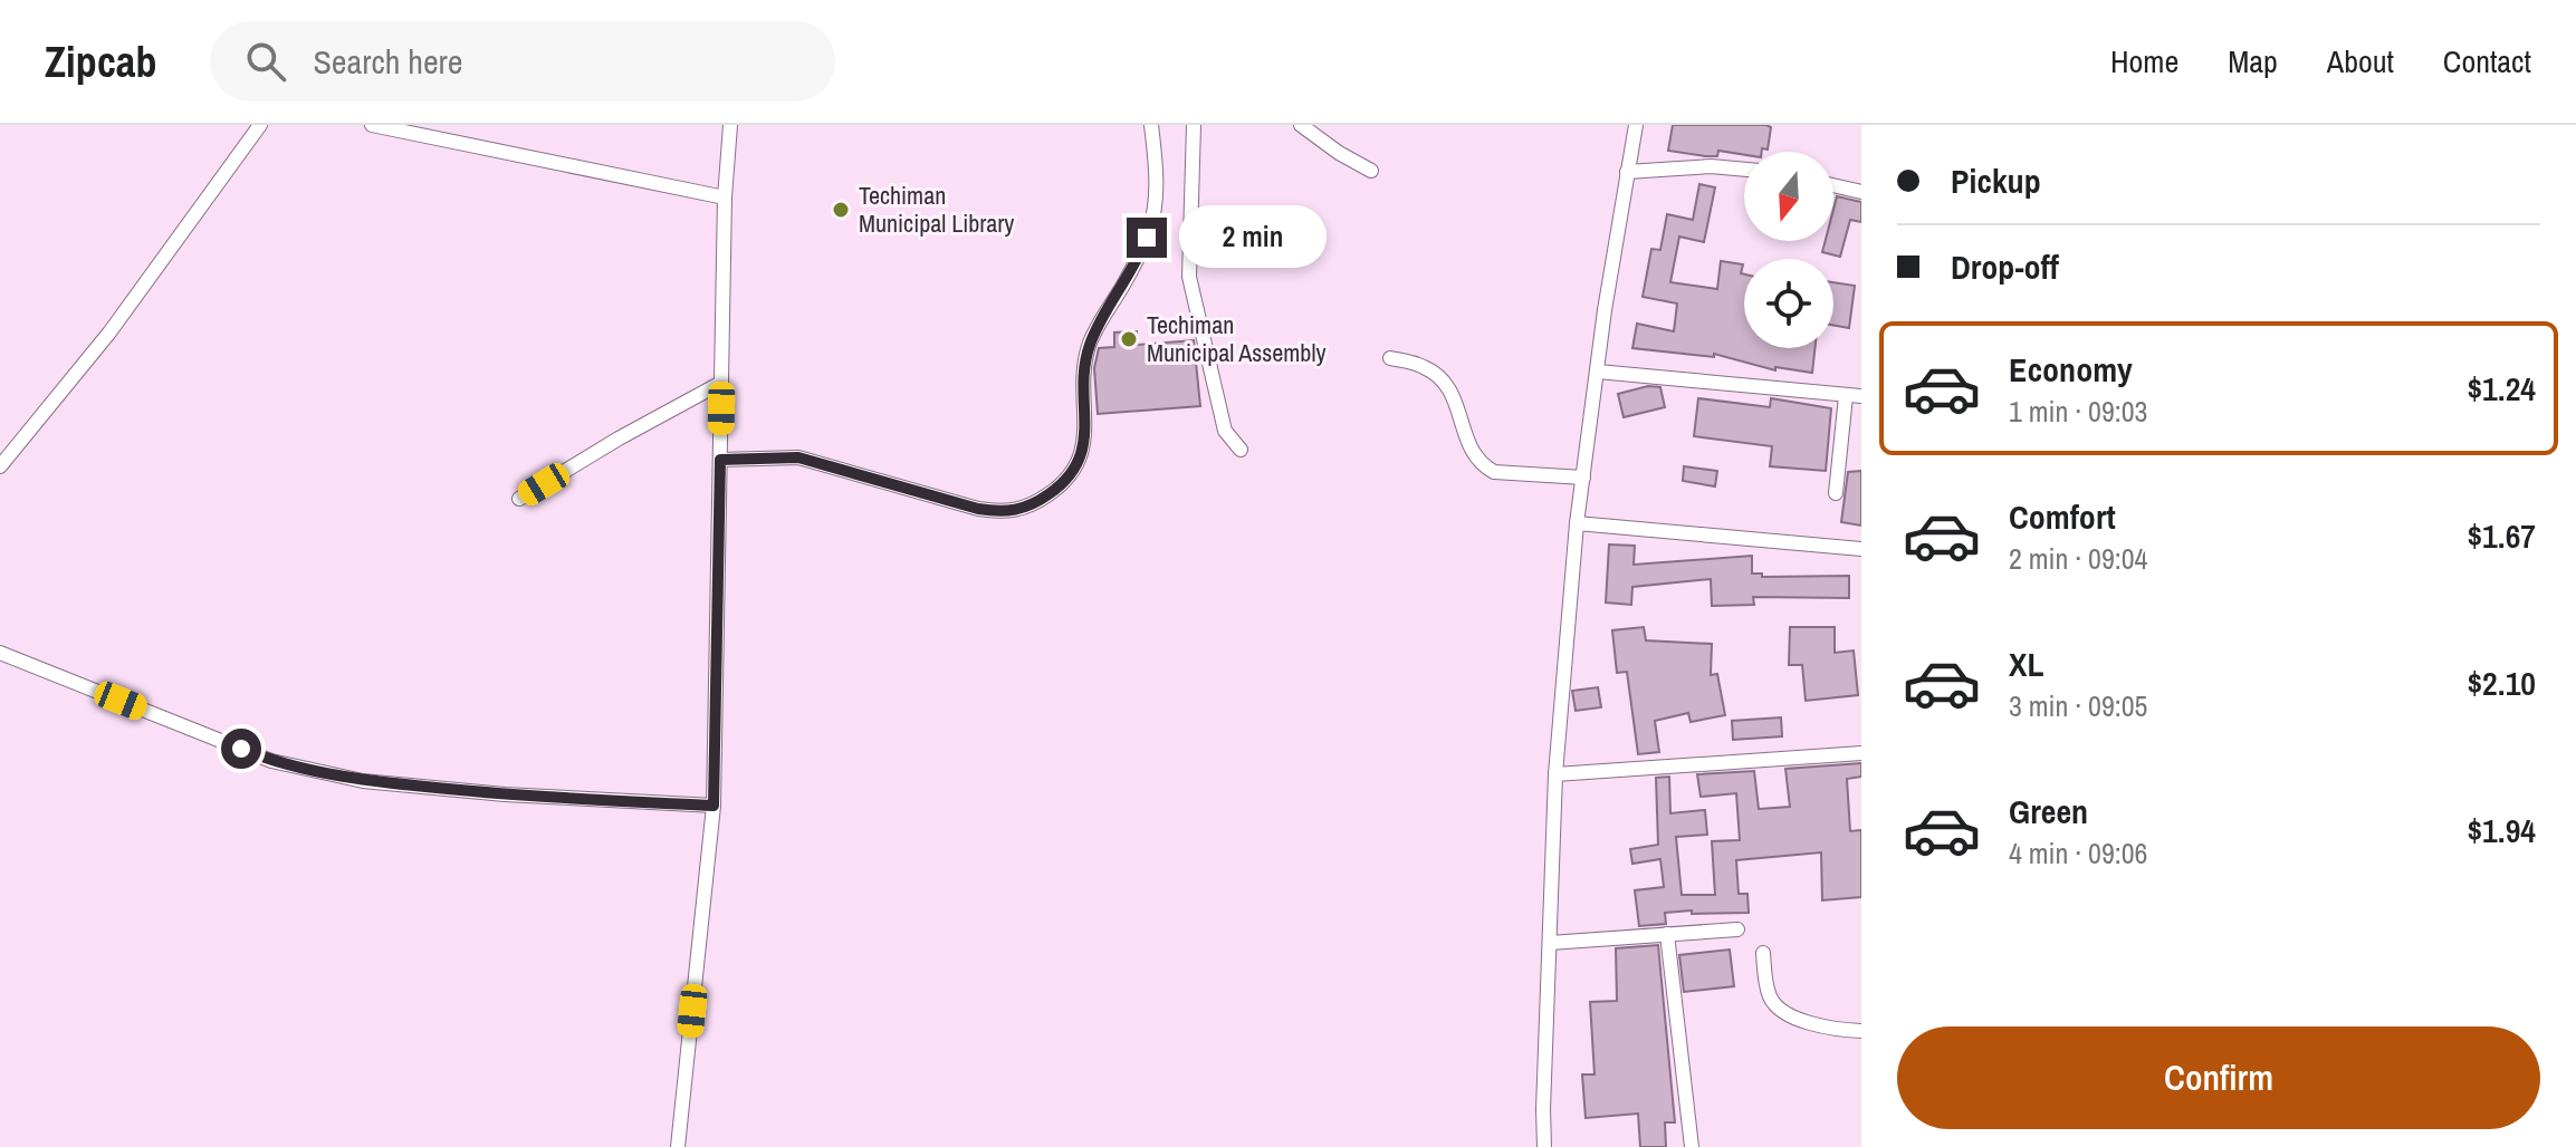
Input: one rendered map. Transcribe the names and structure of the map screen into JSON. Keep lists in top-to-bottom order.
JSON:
{
  "places": ["Techiman Municipal Library", "Techiman Municipal Assembly"],
  "north": "bottom",
  "page": {
    "header": "Zipcab",
    "search": "Search here",
    "nav": [
      "Home",
      "Map",
      "About",
      "Contact"
    ],
    "banner": ["Pickup", "Drop-off"],
    "bubble": "2 min",
    "list": [
      {
        "name": "Economy",
        "note": "1 min · 09:03",
        "value": "$1.24"
      },
      {
        "name": "Comfort",
        "note": "2 min · 09:04",
        "value": "$1.67"
      },
      {
        "name": "XL",
        "note": "3 min · 09:05",
        "value": "$2.10"
      },
      {
        "name": "Green",
        "note": "4 min · 09:06",
        "value": "$1.94"
      }
    ],
    "buttons": "Confirm"
  }
}
